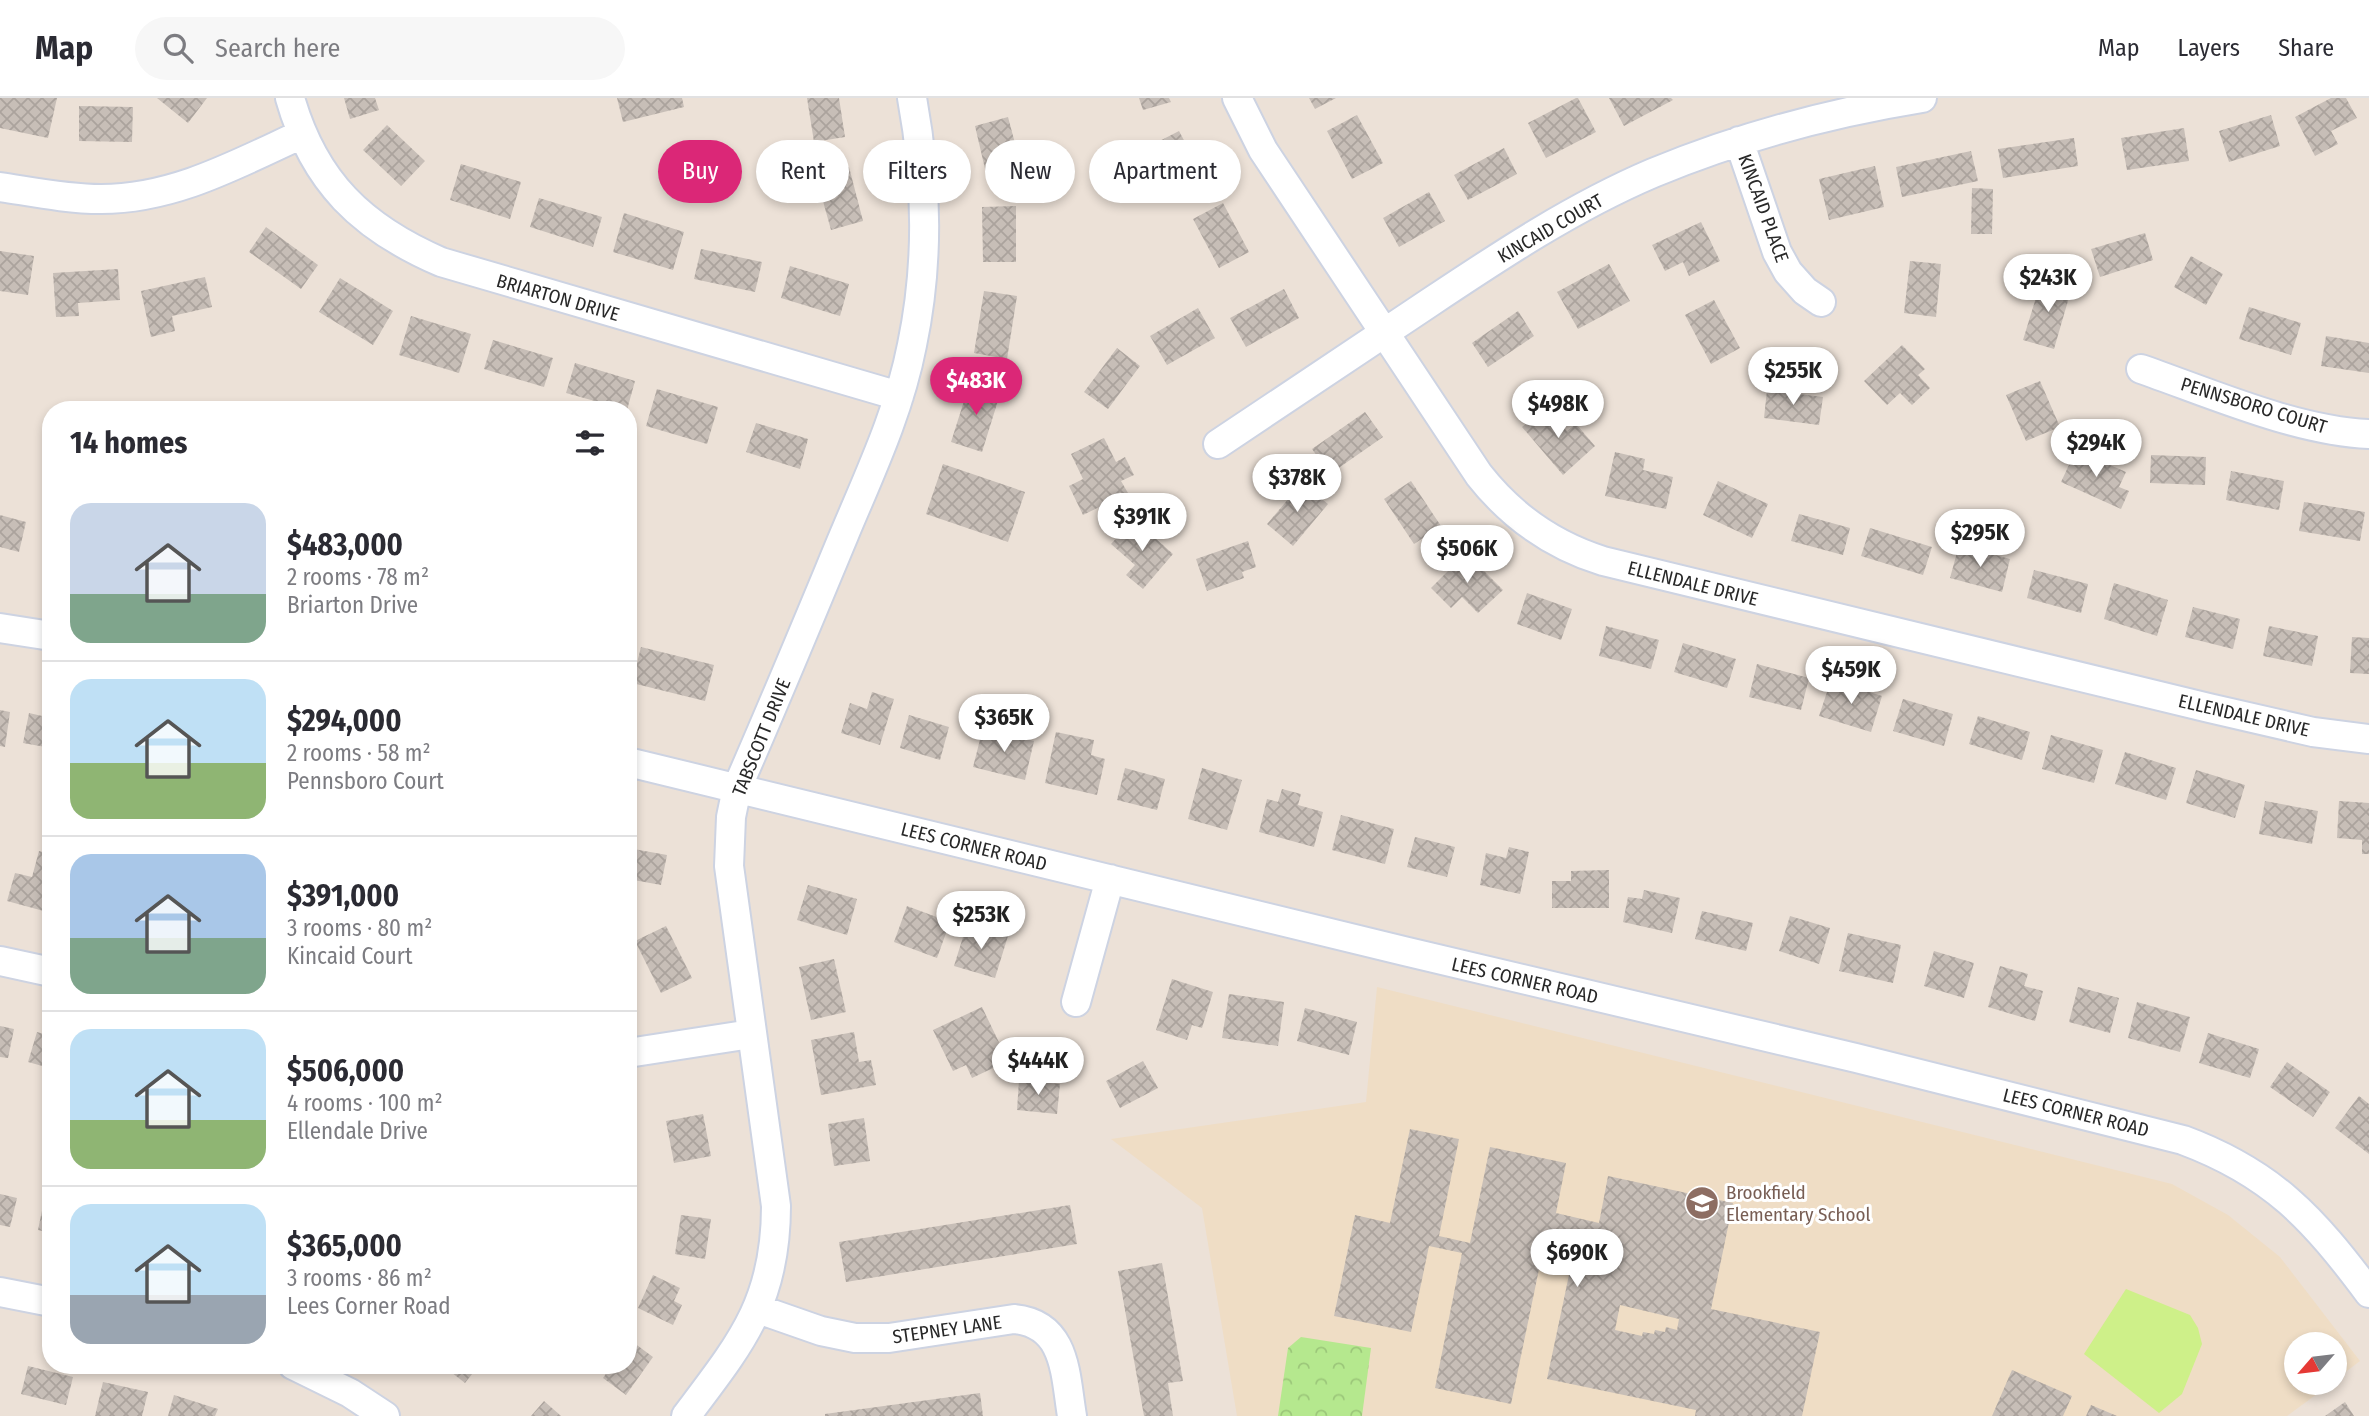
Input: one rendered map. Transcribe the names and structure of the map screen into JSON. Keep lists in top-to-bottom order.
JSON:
{
  "streets": {
    "street": [
      "KINCAID PLACE",
      "KINCAID COURT",
      "BRIARTON DRIVE",
      "PENNSBORO COURT",
      "ELLENDALE DRIVE",
      "TABSCOTT DRIVE",
      "LEES CORNER ROAD",
      "STEPNEY LANE"
    ]
  },
  "crossings": [
    ["KINCAID PLACE", "KINCAID COURT"],
    ["KINCAID COURT", "ELLENDALE DRIVE"],
    ["BRIARTON DRIVE", "TABSCOTT DRIVE"],
    ["TABSCOTT DRIVE", "LEES CORNER ROAD"],
    ["TABSCOTT DRIVE", "STEPNEY LANE"]
  ],
  "places": {
    "school or university": ["Brookfield Elementary School"]
  },
  "north": "bottom left",
  "page": {
    "header": "Map",
    "search": "Search here",
    "nav": ["Map", "Layers", "Share"],
    "chip": [
      "Buy",
      "Rent",
      "Filters",
      "New",
      "Apartment"
    ],
    "price": [
      "$243K",
      "$255K",
      "$483K",
      "$498K",
      "$294K",
      "$378K",
      "$391K",
      "$295K",
      "$506K",
      "$459K",
      "$365K",
      "$253K",
      "$444K",
      "$690K"
    ],
    "heading": "14 homes",
    "list": [
      {
        "name": "$483,000",
        "note": "2 rooms · 78 m² · Briarton Drive"
      },
      {
        "name": "$294,000",
        "note": "2 rooms · 58 m² · Pennsboro Court"
      },
      {
        "name": "$391,000",
        "note": "3 rooms · 80 m² · Kincaid Court"
      },
      {
        "name": "$506,000",
        "note": "4 rooms · 100 m² · Ellendale Drive"
      },
      {
        "name": "$365,000",
        "note": "3 rooms · 86 m² · Lees Corner Road"
      }
    ]
  }
}
